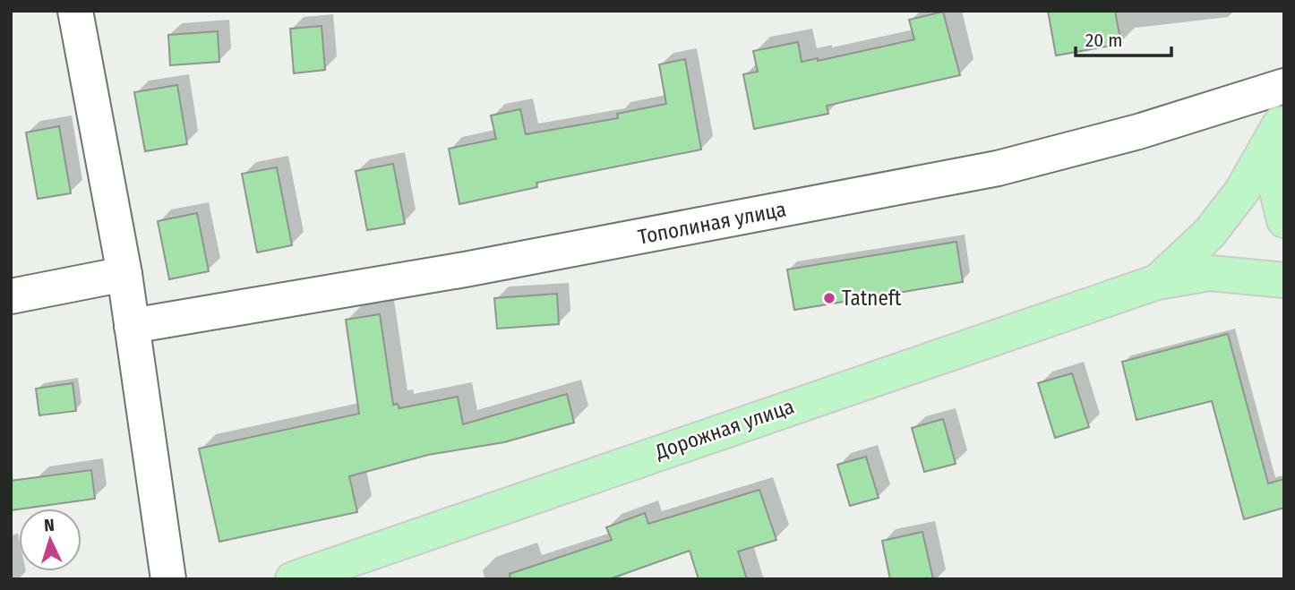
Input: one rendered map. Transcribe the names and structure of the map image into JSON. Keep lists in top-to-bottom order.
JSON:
{
  "streets": {
    "main road": ["Дорожная улица"],
    "street": ["Тополиная улица"]
  },
  "places": ["Tatneft"],
  "scale_bar": "20 m",
  "north": "top"
}
